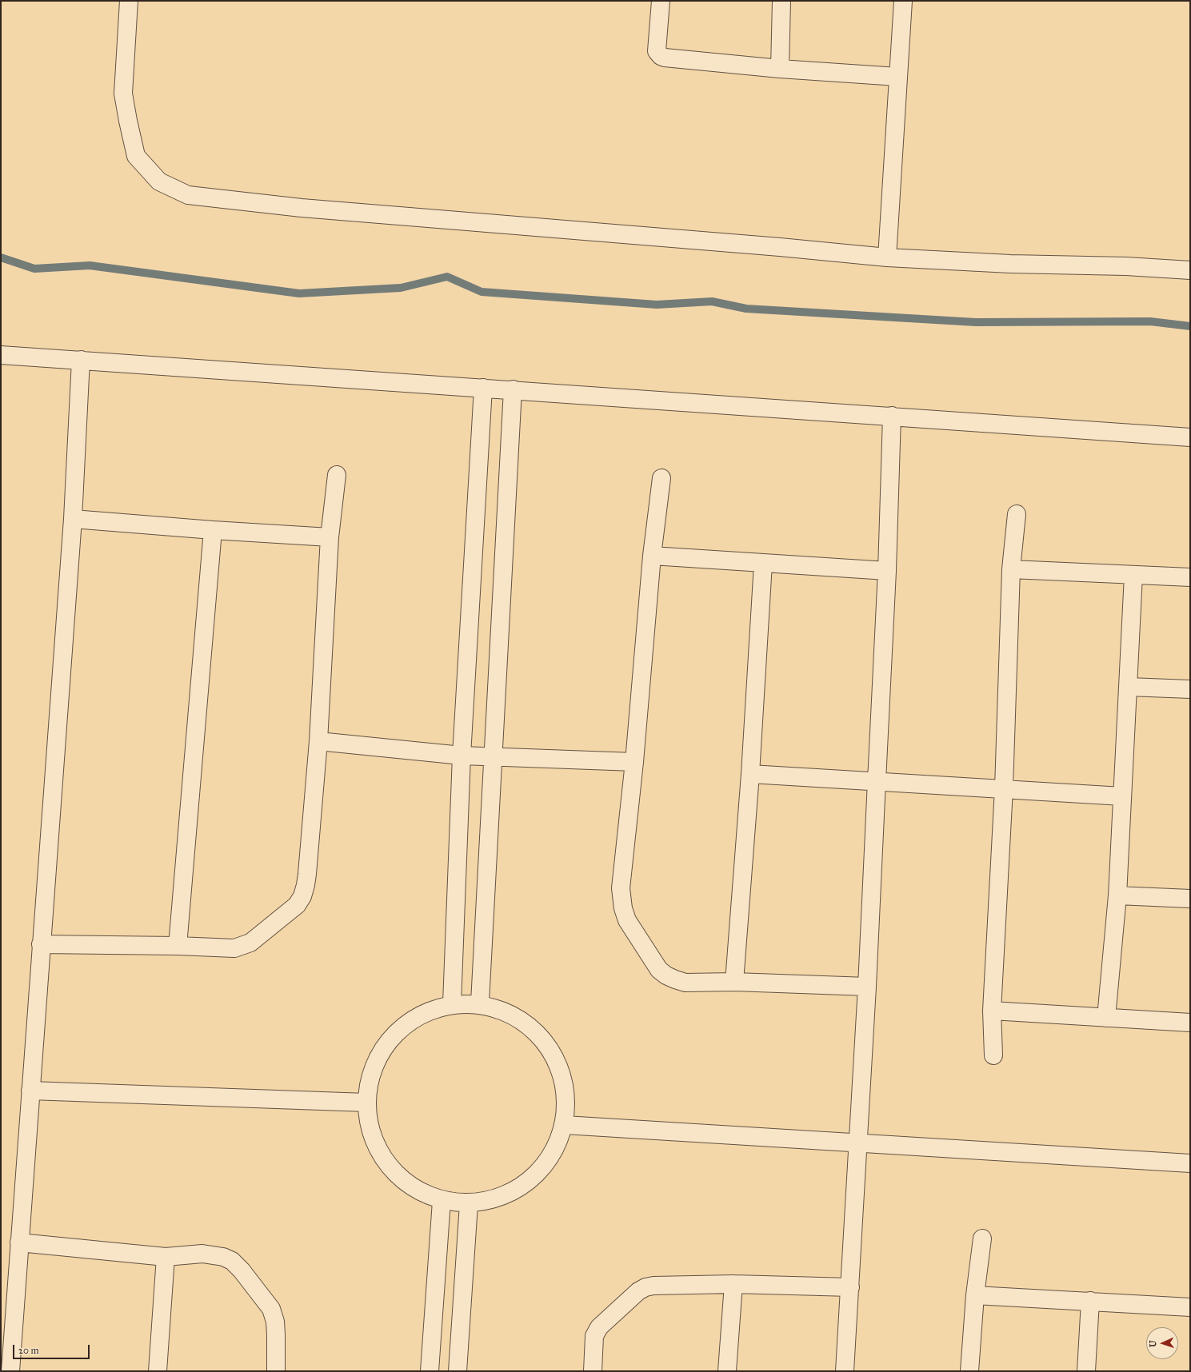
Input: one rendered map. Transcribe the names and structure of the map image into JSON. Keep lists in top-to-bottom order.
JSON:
{
  "scale_bar": "20 m",
  "north": "left"
}
